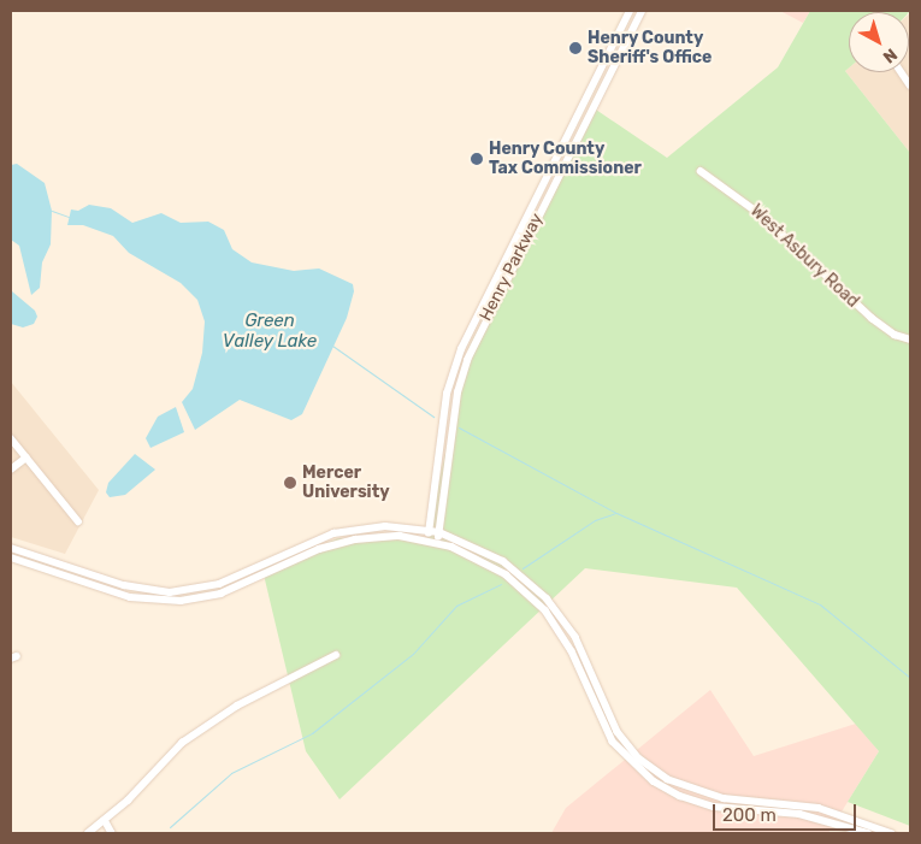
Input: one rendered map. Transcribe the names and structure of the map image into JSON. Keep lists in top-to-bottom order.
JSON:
{
  "streets": {
    "street": ["West Asbury Road", "Henry Parkway"]
  },
  "water": ["Green Valley Lake"],
  "places": ["Henry County Sheriff's Office", "Henry County Tax Commissioner", "Mercer University"],
  "scale_bar": "200 m",
  "north": "bottom right"
}
